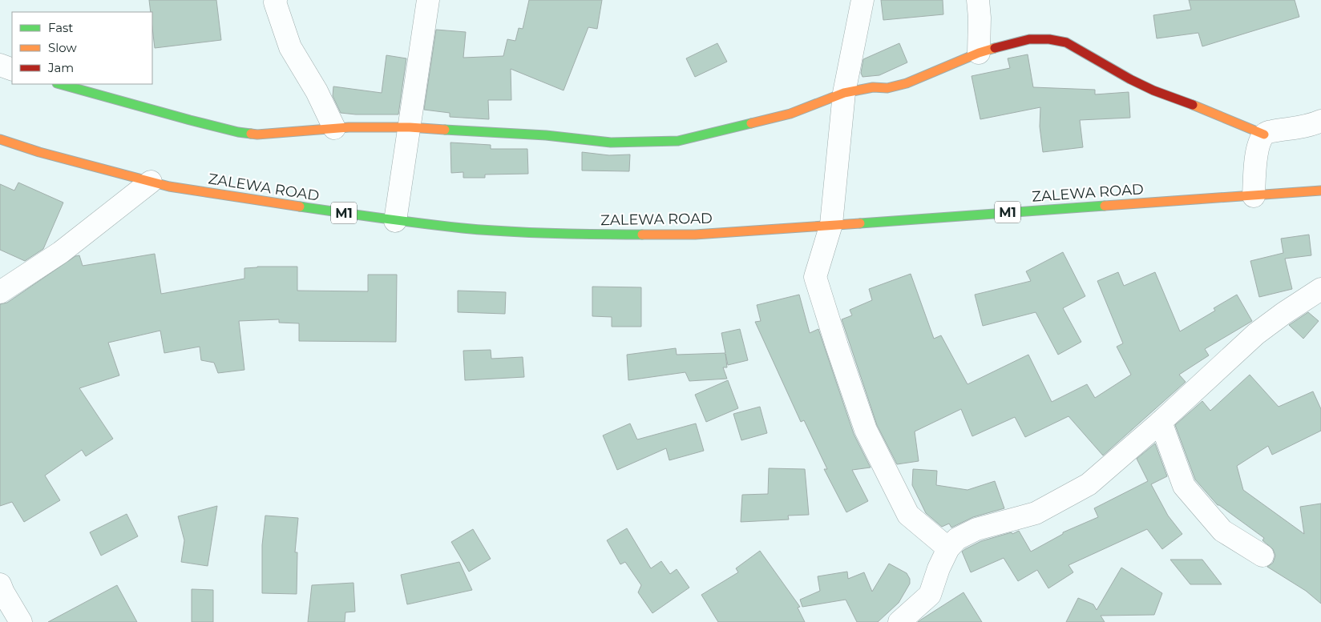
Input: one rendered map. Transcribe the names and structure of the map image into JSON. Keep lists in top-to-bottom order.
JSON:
{
  "streets": {
    "main road": ["ZALEWA ROAD", "M1"]
  },
  "legend": ["Fast", "Slow", "Jam"]
}
